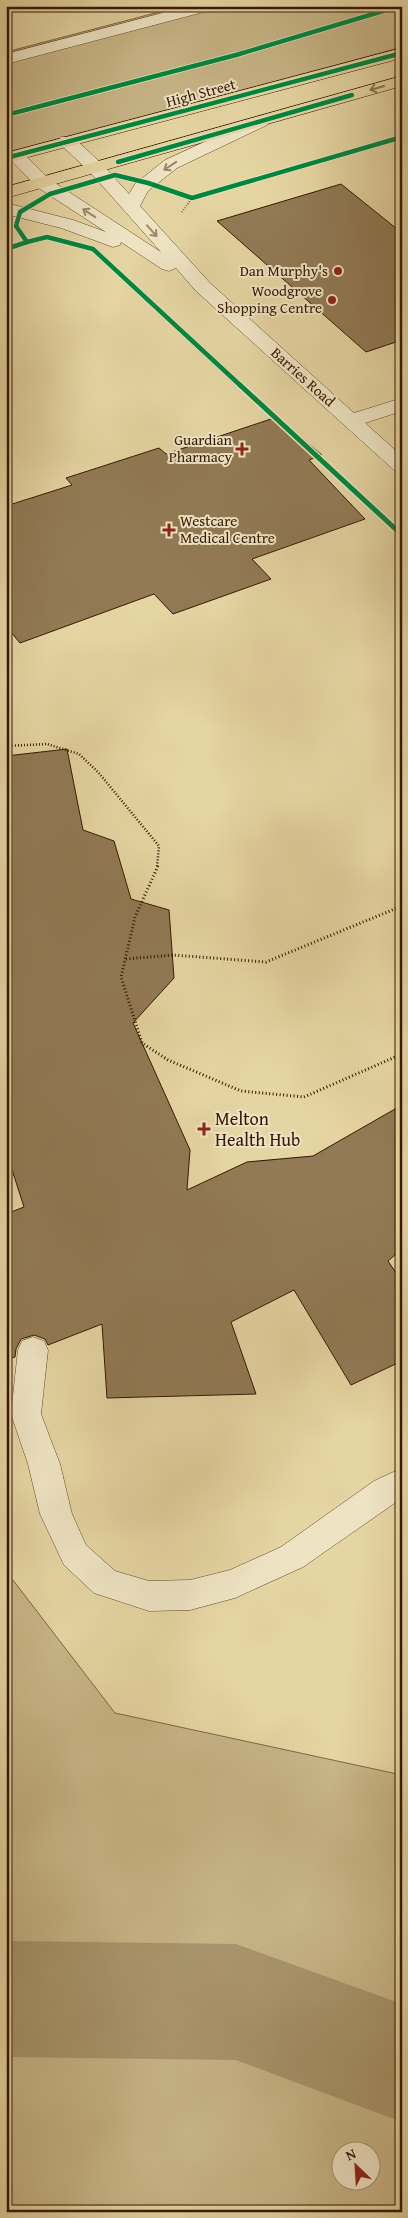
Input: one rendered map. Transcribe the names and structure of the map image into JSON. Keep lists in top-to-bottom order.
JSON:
{
  "streets": {
    "main road": ["High Street"],
    "street": ["Barries Road"]
  },
  "crossings": [
    ["High Street", "Barries Road"]
  ],
  "places": {
    "other": ["Dan Murphy's", "Woodgrove Shopping Centre"],
    "health": ["Guardian Pharmacy", "Westcare Medical Centre", "Melton Health Hub"]
  },
  "north": "top left"
}
